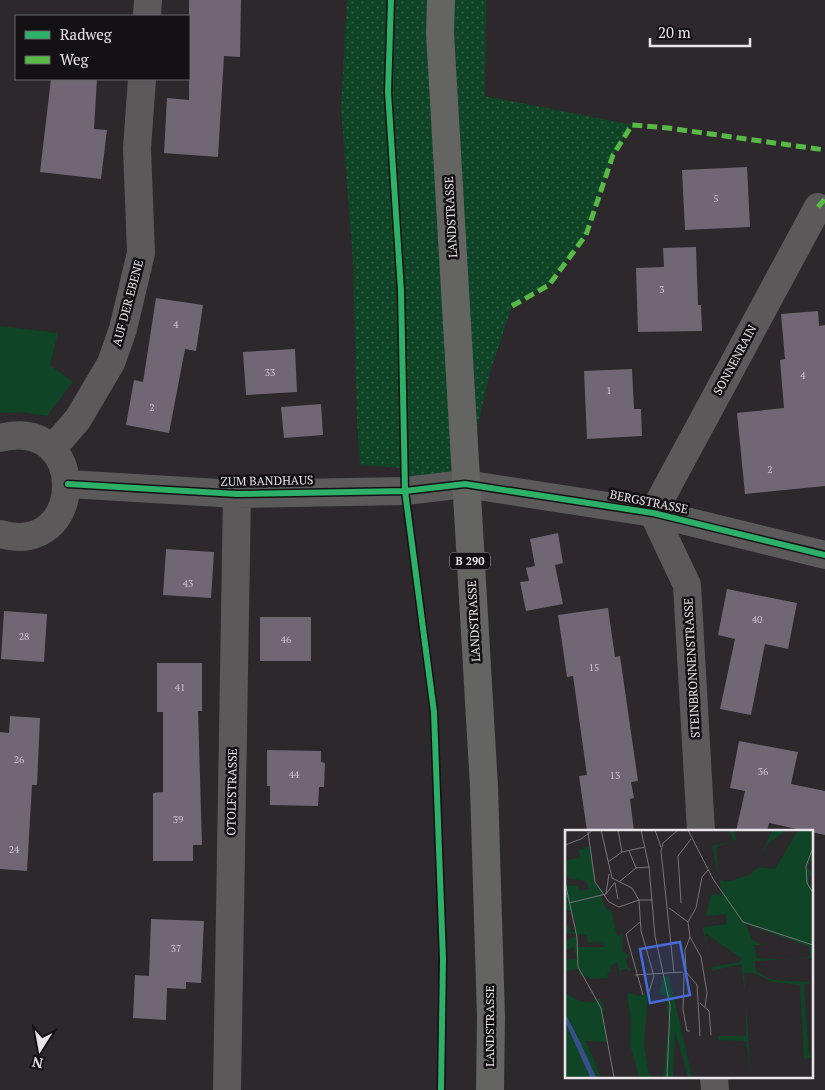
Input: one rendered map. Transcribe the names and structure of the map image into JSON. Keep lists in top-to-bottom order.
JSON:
{
  "streets": {
    "main road": ["LANDSTRASSE", "B 290"],
    "street": [
      "AUF DER EBENE",
      "SONNENRAIN",
      "ZUM BANDHAUS",
      "BERGSTRASSE",
      "STEINBRONNENSTRASSE",
      "OTOLFSTRASSE"
    ]
  },
  "crossings": [
    ["LANDSTRASSE", "ZUM BANDHAUS"],
    ["LANDSTRASSE", "BERGSTRASSE"],
    ["SONNENRAIN", "BERGSTRASSE"],
    ["SONNENRAIN", "STEINBRONNENSTRASSE"],
    ["ZUM BANDHAUS", "BERGSTRASSE"],
    ["ZUM BANDHAUS", "OTOLFSTRASSE"],
    ["BERGSTRASSE", "STEINBRONNENSTRASSE"]
  ],
  "house_numbers": [
    "5",
    "3",
    "4",
    "33",
    "4",
    "1",
    "2",
    "2",
    "43",
    "40",
    "28",
    "46",
    "15",
    "41",
    "26",
    "36",
    "44",
    "13",
    "39",
    "24",
    "37"
  ],
  "legend": ["Radweg", "Weg"],
  "scale_bar": "20 m",
  "north": "bottom"
}
